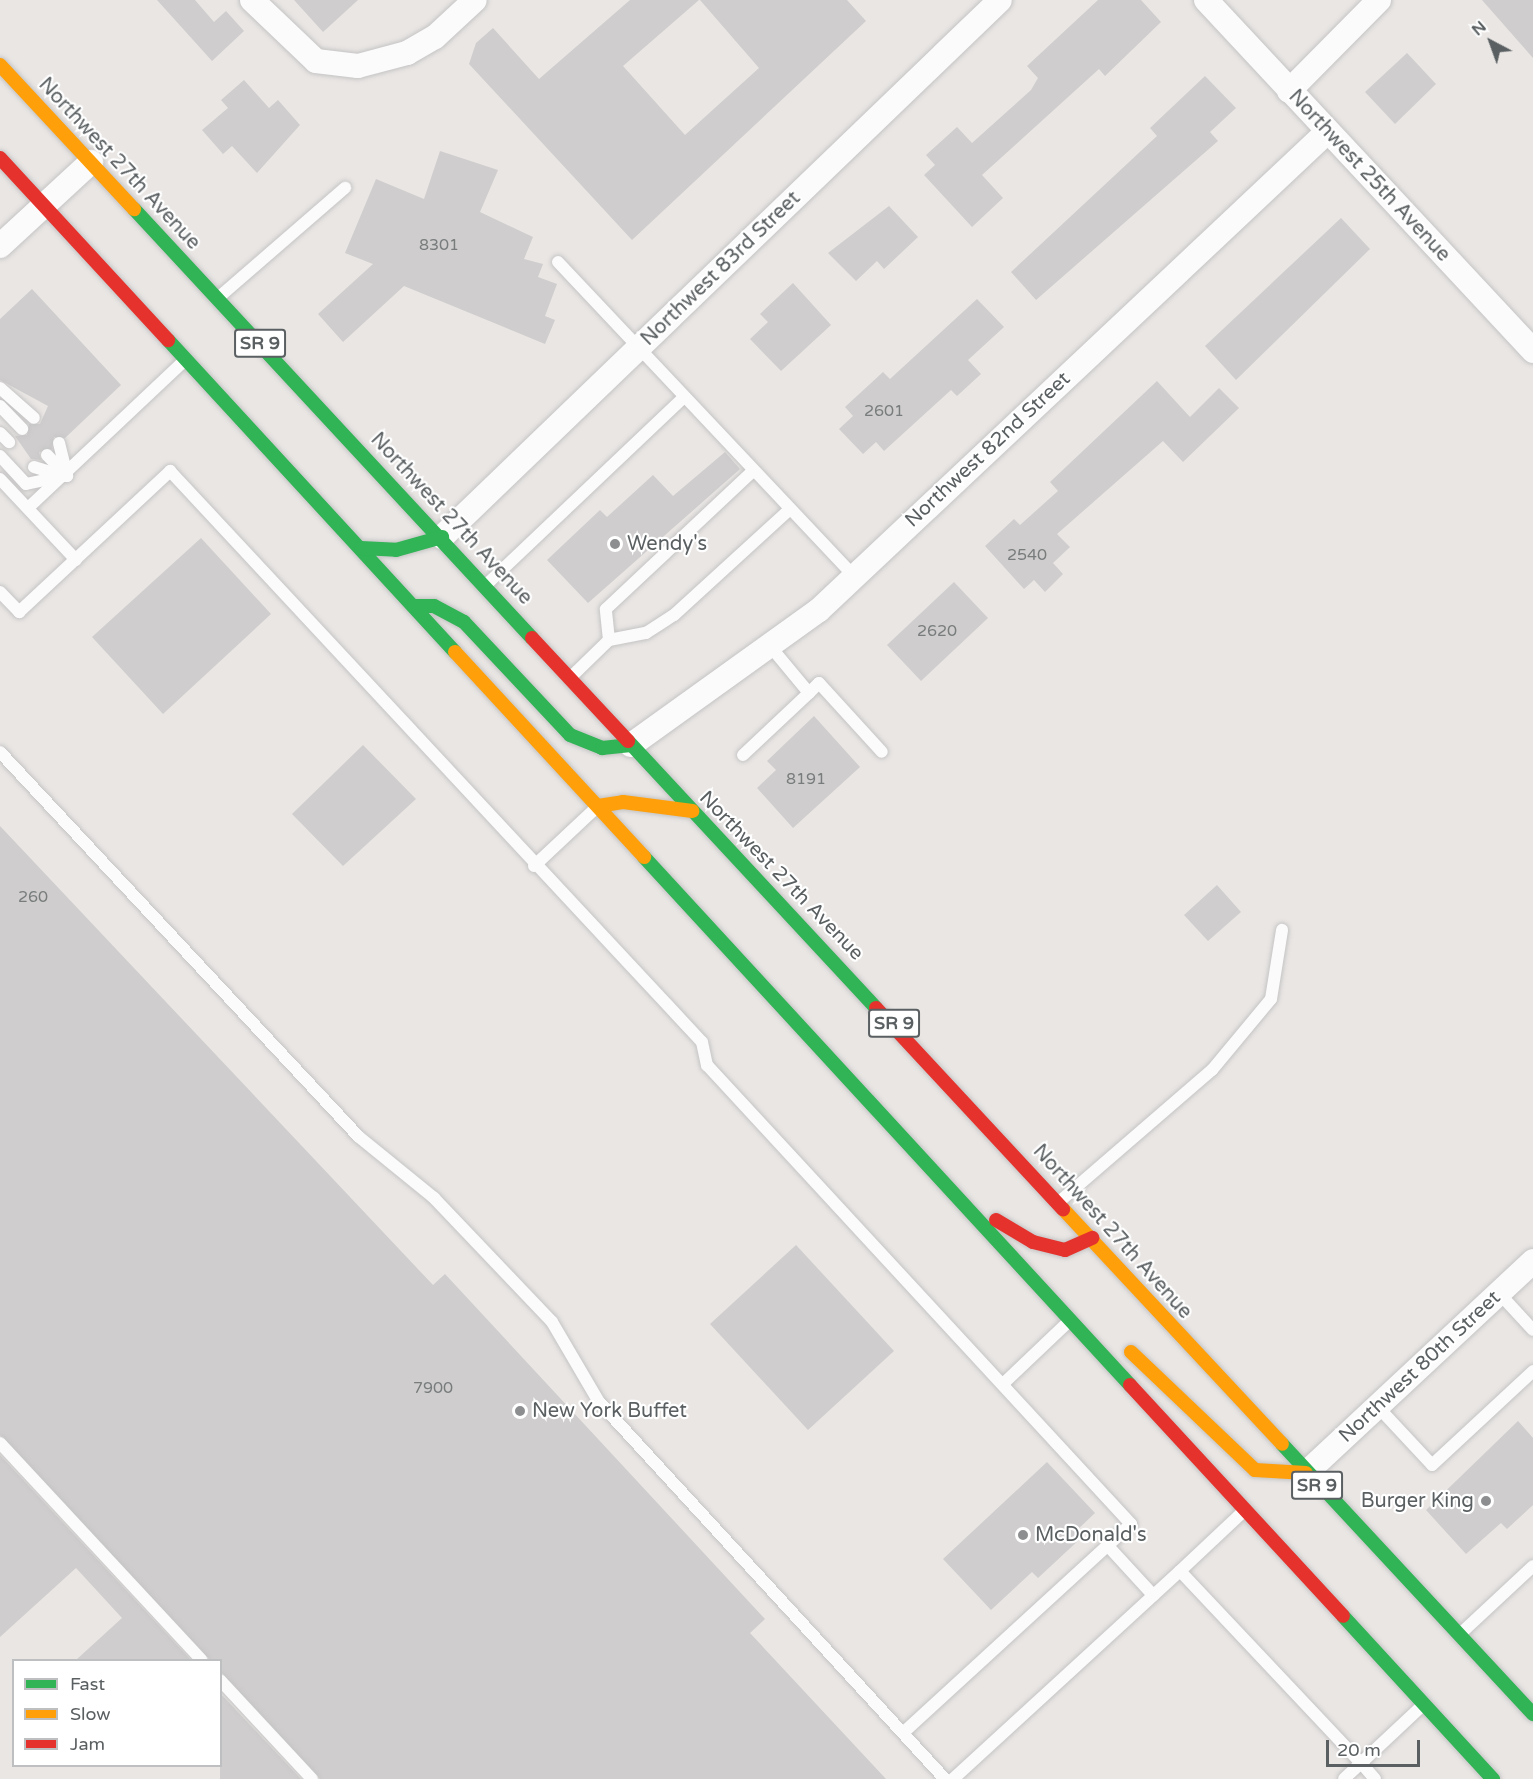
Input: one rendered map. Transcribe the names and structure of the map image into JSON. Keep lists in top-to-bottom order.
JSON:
{
  "streets": {
    "main road": ["Northwest 27th Avenue", "SR 9"],
    "street": [
      "Northwest 25th Avenue",
      "Northwest 83rd Street",
      "Northwest 82nd Street",
      "Northwest 80th Street"
    ]
  },
  "crossings": [
    ["Northwest 27th Avenue", "Northwest 83rd Street"],
    ["Northwest 27th Avenue", "Northwest 82nd Street"],
    ["Northwest 27th Avenue", "Northwest 80th Street"],
    ["Northwest 25th Avenue", "Northwest 82nd Street"]
  ],
  "places": [
    "Wendy's",
    "New York Buffet",
    "Burger King",
    "McDonald's"
  ],
  "house_numbers": [
    "8301",
    "2601",
    "2540",
    "2620",
    "8191",
    "260",
    "7900"
  ],
  "legend": ["Fast", "Slow", "Jam"],
  "scale_bar": "20 m",
  "north": "top left"
}
